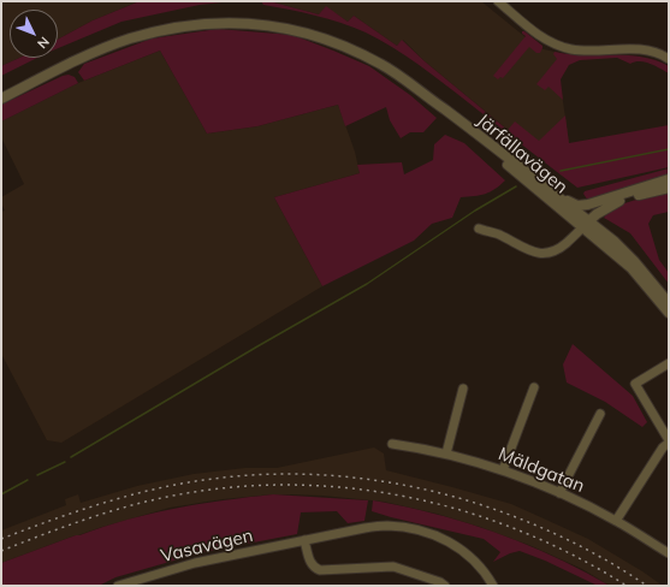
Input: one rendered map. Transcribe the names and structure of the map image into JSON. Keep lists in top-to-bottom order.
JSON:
{
  "streets": {
    "street": ["Järfällavägen", "Mäldgatan", "Vasavägen"]
  },
  "north": "bottom right"
}
